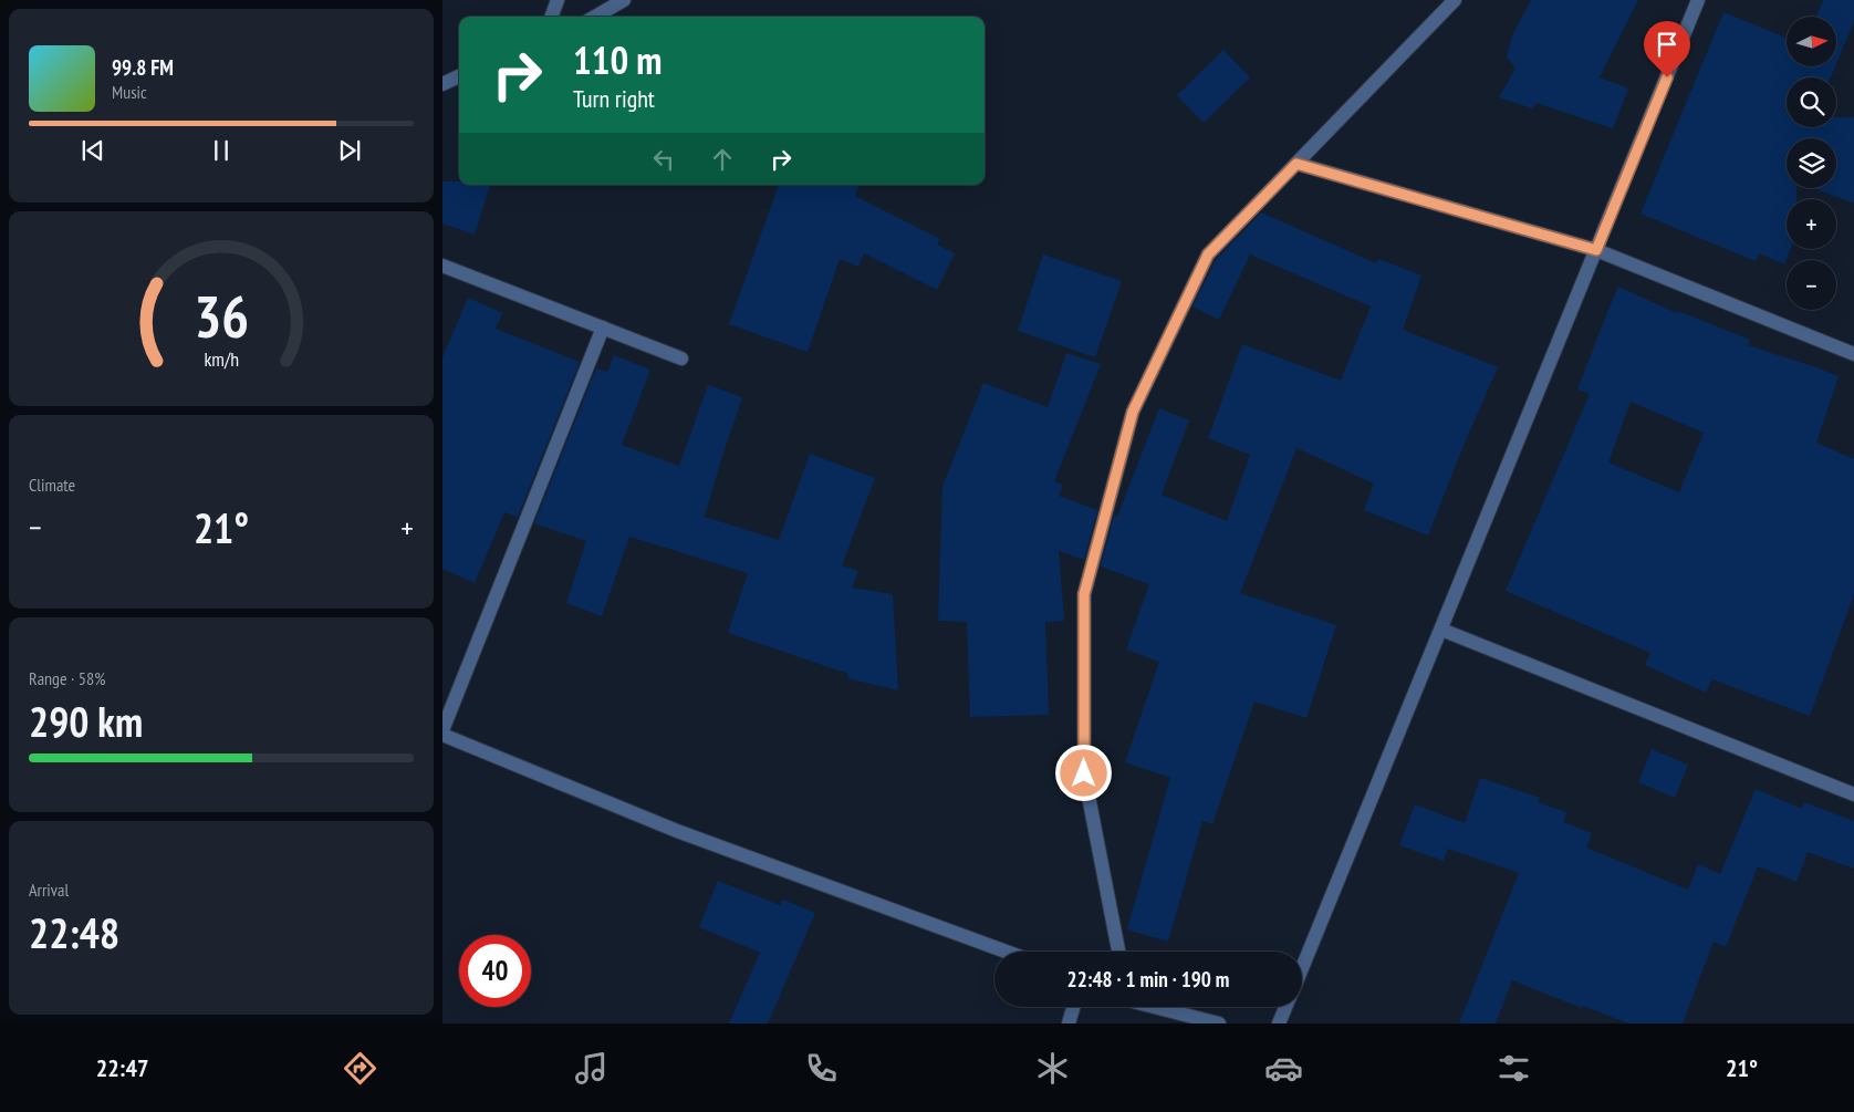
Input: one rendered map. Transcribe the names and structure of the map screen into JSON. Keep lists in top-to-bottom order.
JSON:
{
  "north": "right",
  "page": {
    "map_buttons": ["+", "−"],
    "turn": ["110 m", "Turn right"],
    "song": ["99.8 FM", "Music"],
    "tile": [
      "Climate",
      ["Range · 58%", "290 km"],
      ["Arrival", "22:48"]
    ],
    "heat": ["−", "21°", "+"],
    "limit": "40",
    "trip": "22:48 · 1 min · 190 m",
    "tabs": ["22:47", "21°"],
    "gauge": ["36", "km/h"]
  }
}
